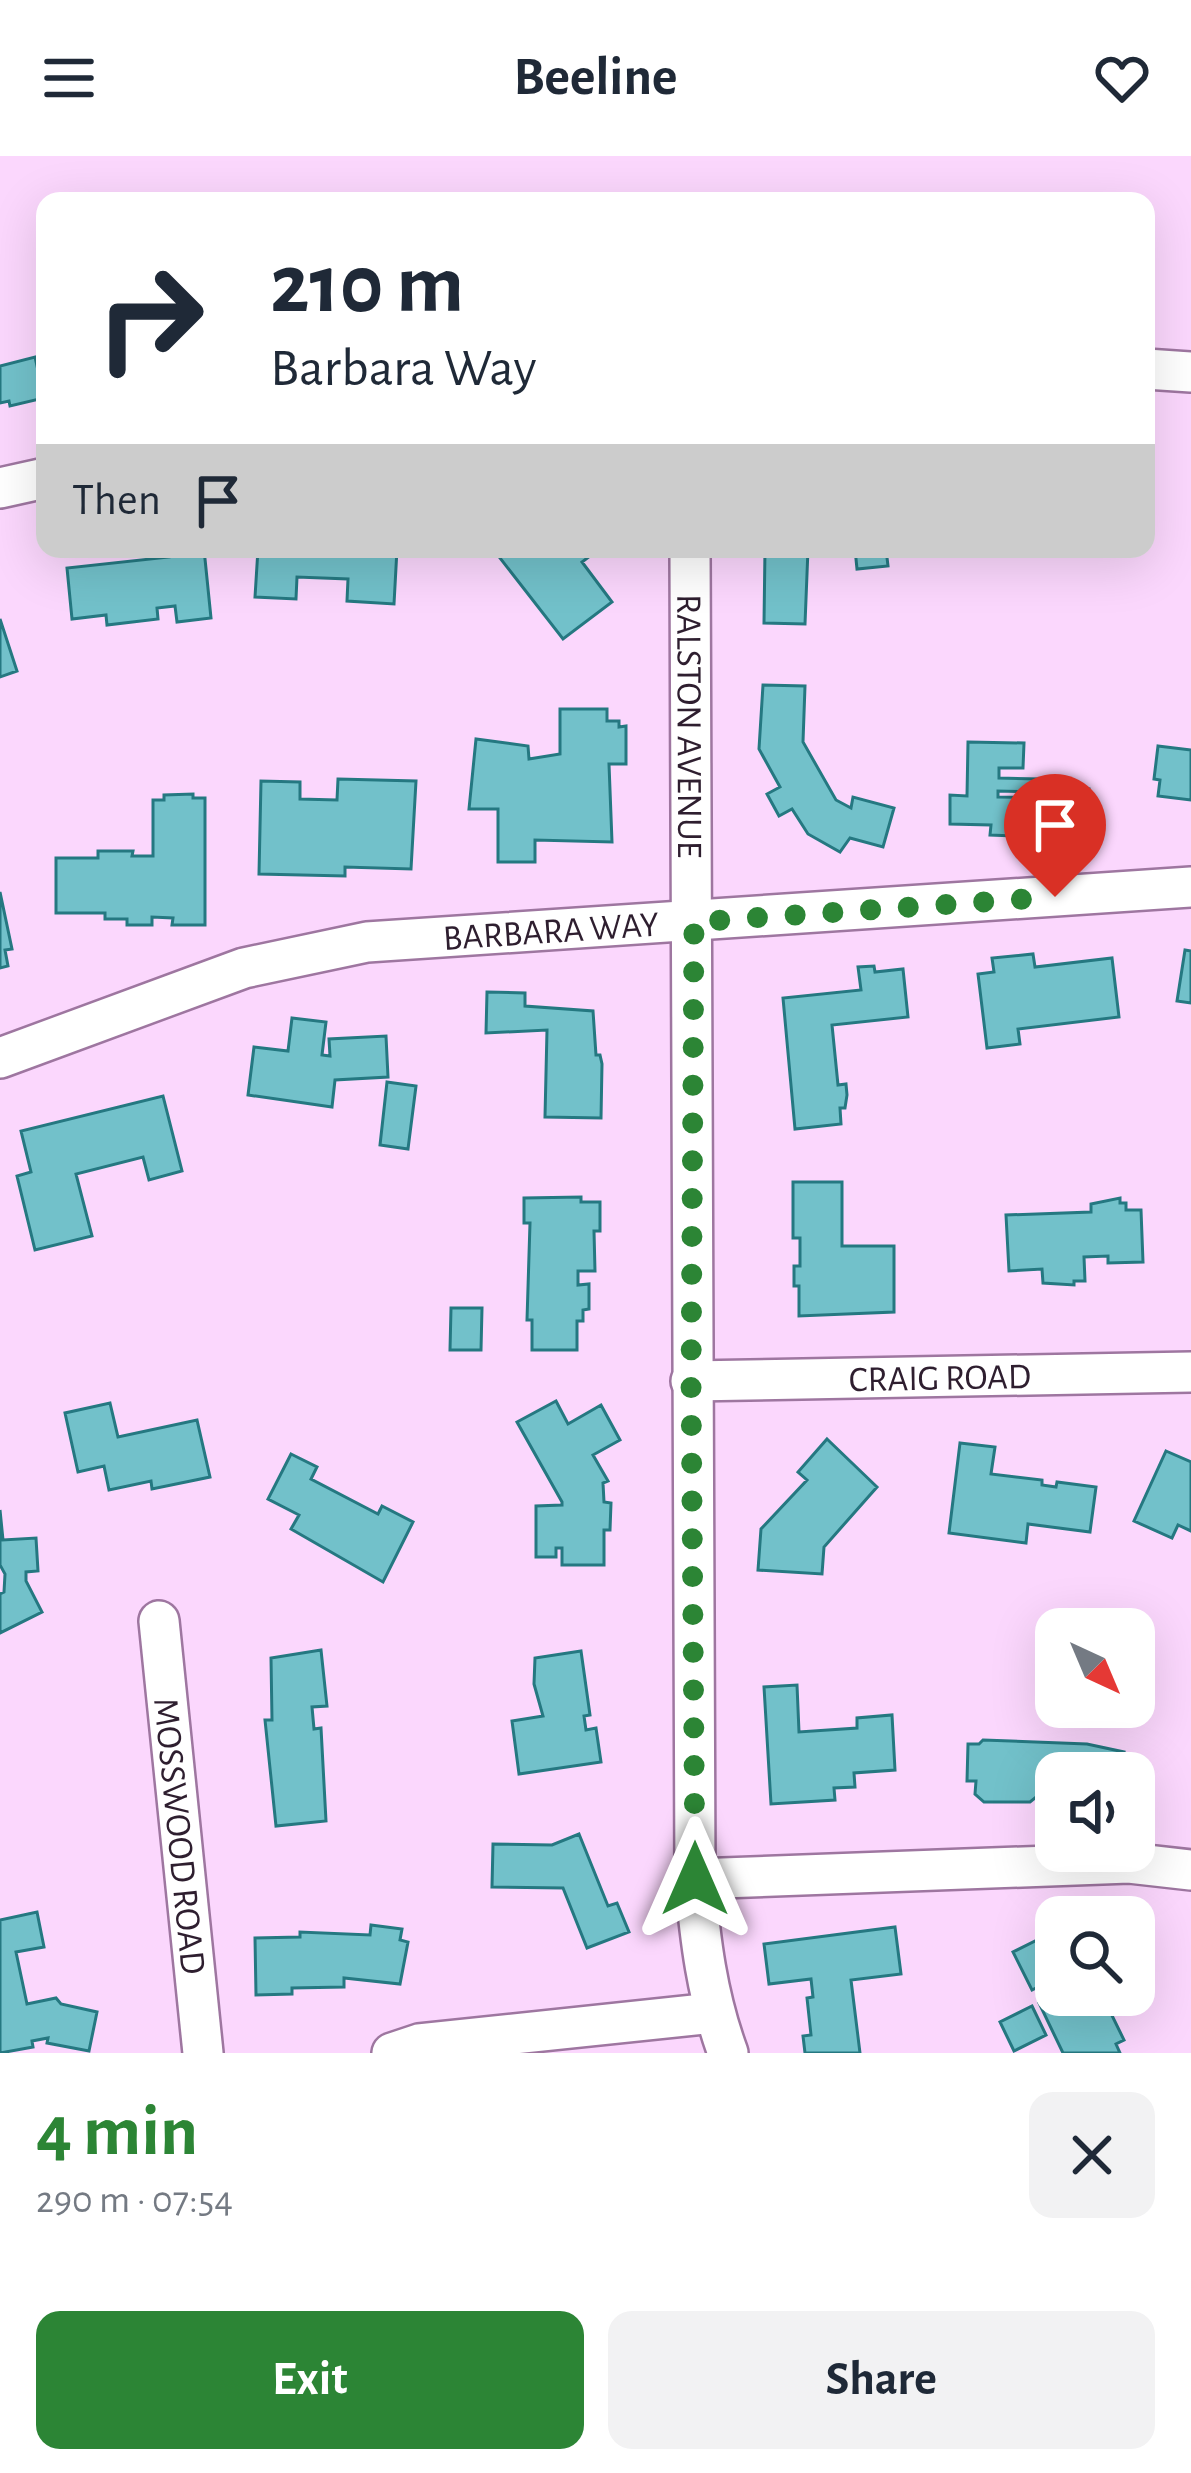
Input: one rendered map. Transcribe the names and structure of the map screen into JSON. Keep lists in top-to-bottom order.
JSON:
{
  "streets": {
    "street": [
      "RALSTON AVENUE",
      "BARBARA WAY",
      "CRAIG ROAD",
      "MOSSWOOD ROAD"
    ]
  },
  "crossings": [
    ["RALSTON AVENUE", "BARBARA WAY"],
    ["RALSTON AVENUE", "CRAIG ROAD"]
  ],
  "north": "bottom right",
  "page": {
    "header": "Beeline",
    "turn": ["210 m", "Barbara Way"],
    "then": "Then",
    "heading": ["4 min", "290 m · 07:54"],
    "buttons": ["Exit", "Share"]
  }
}
